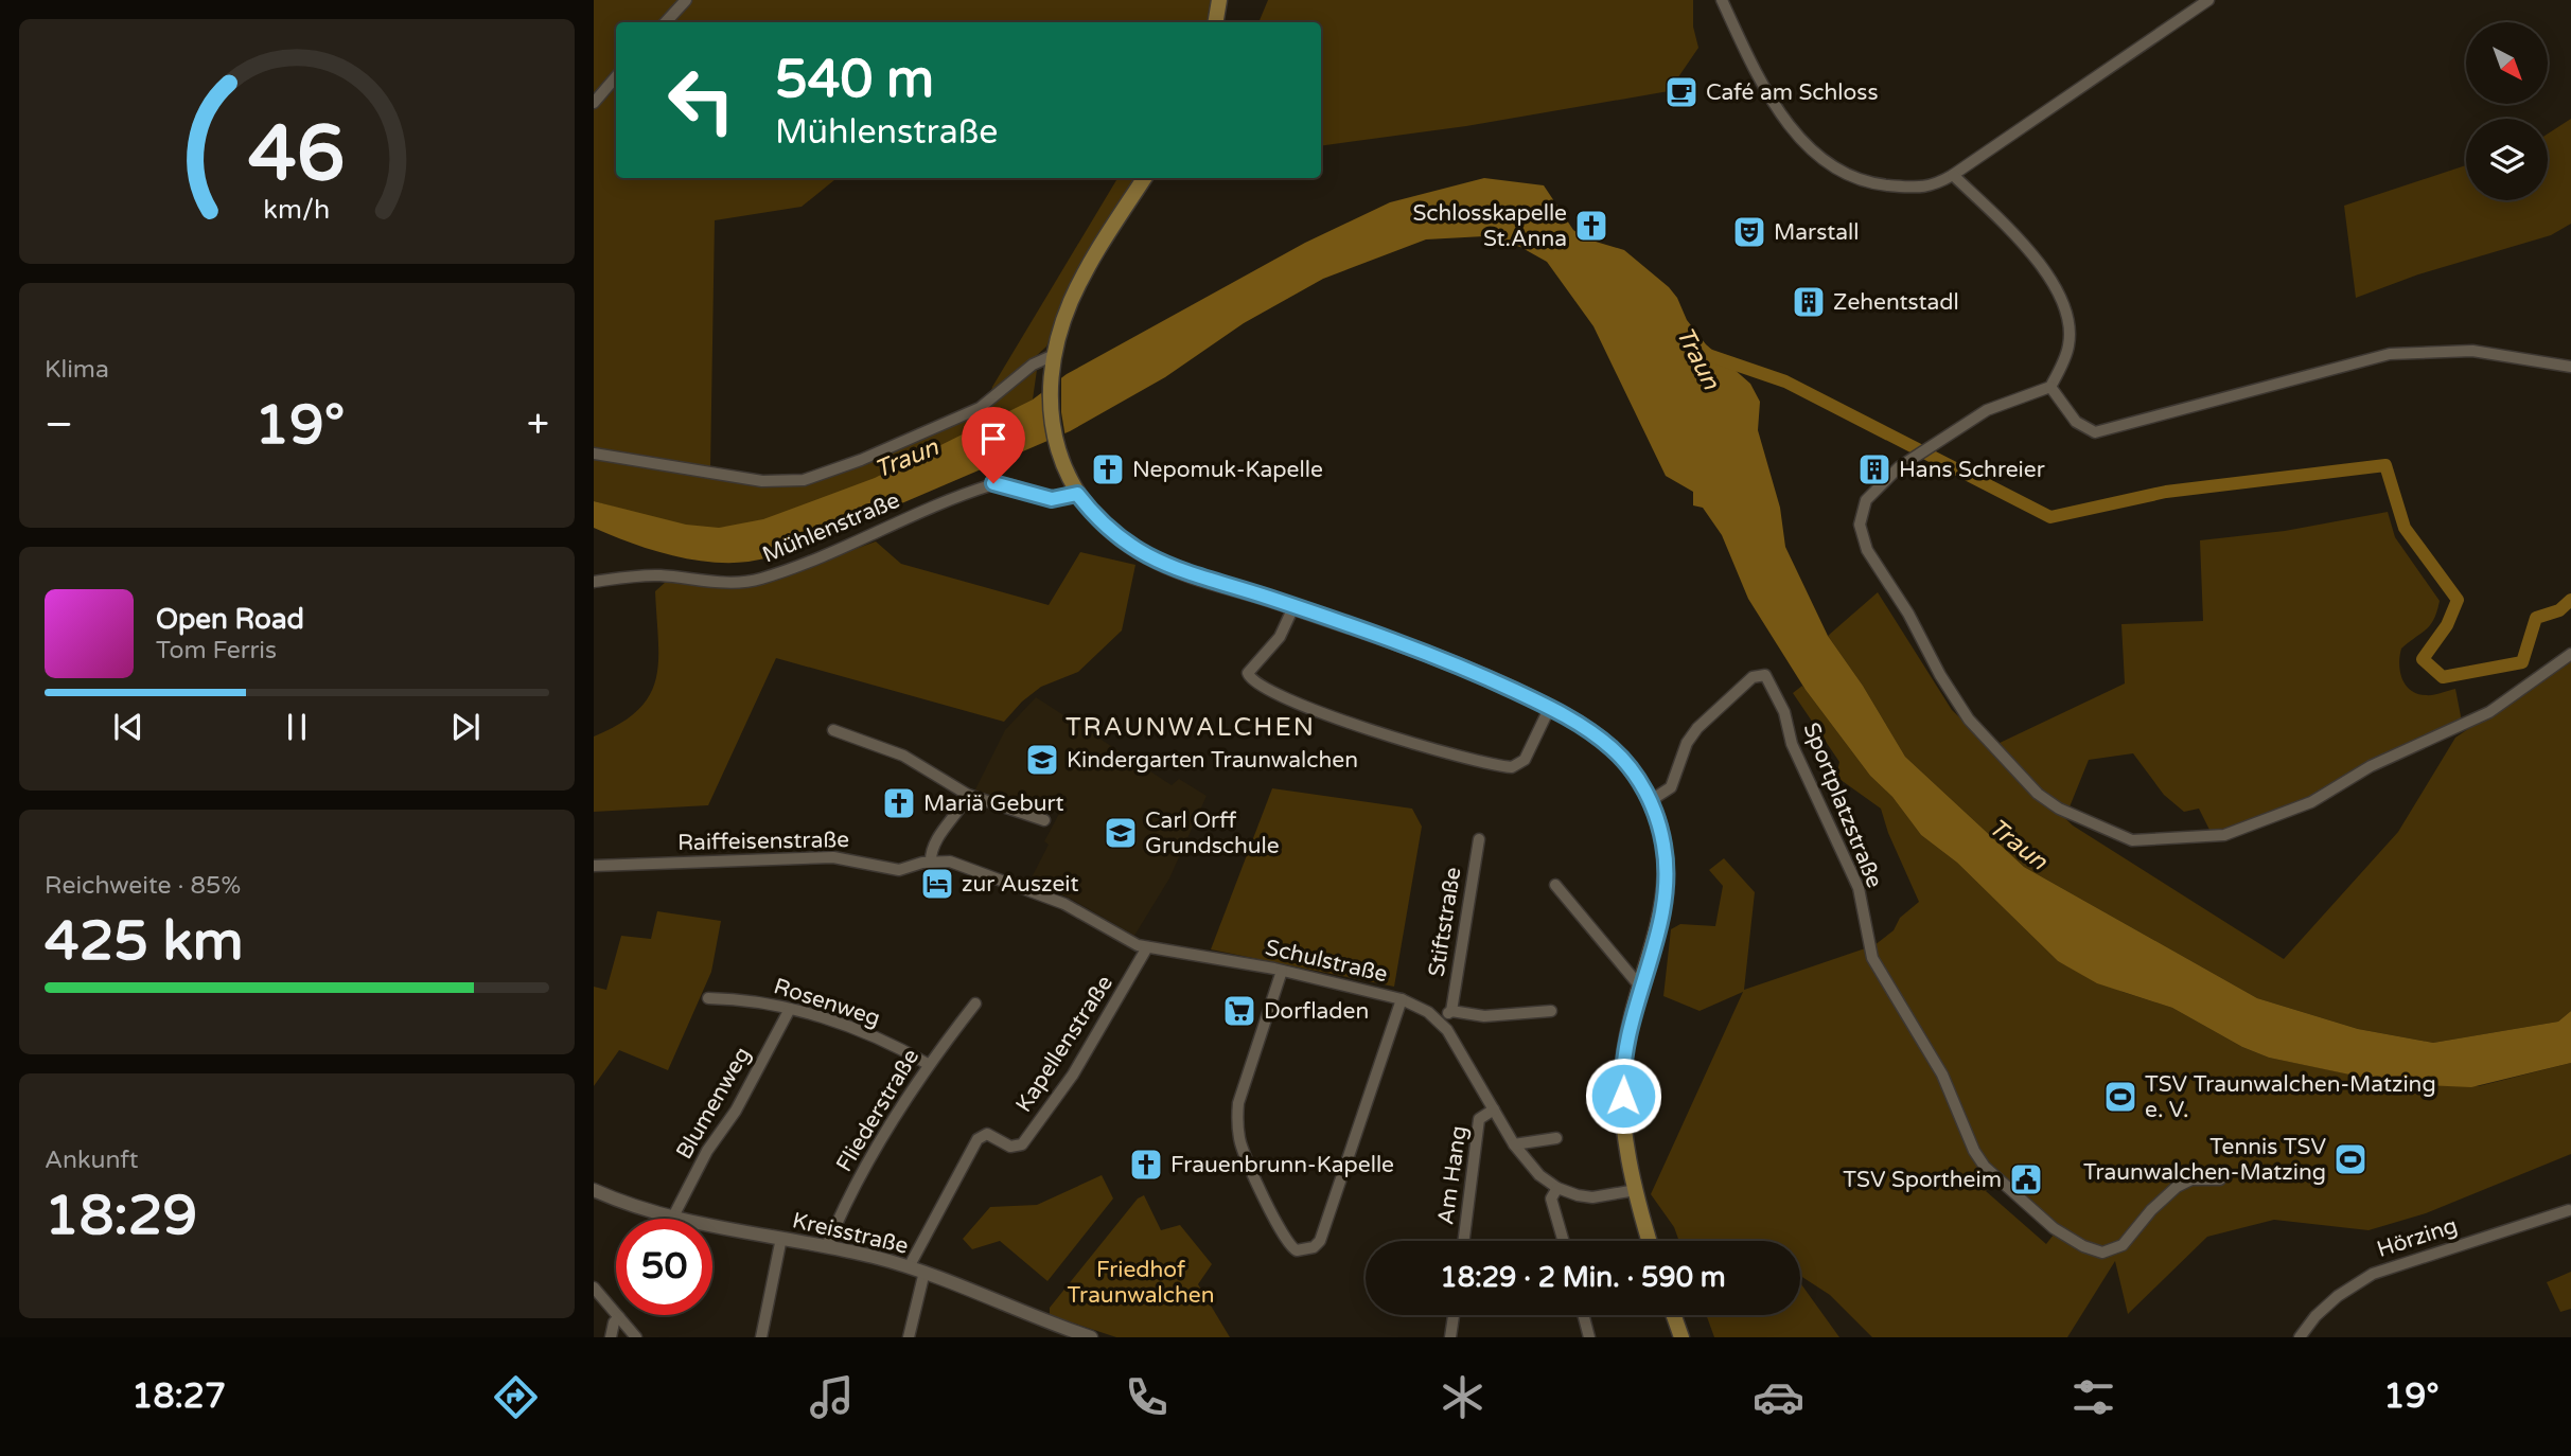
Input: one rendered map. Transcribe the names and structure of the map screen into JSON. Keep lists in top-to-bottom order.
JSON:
{
  "streets": {
    "street": [
      "Mühlenstraße",
      "Sportplatzstraße",
      "Raiffeisenstraße",
      "Stiftstraße",
      "Schulstraße",
      "Rosenweg",
      "Kapellenstraße",
      "Blumenweg",
      "Fliederstraße",
      "Am Hang",
      "Kreisstraße",
      "Hörzing"
    ]
  },
  "crossings": [
    ["Raiffeisenstraße", "Schulstraße"],
    ["Schulstraße", "Kapellenstraße"],
    ["Schulstraße", "Am Hang"],
    ["Rosenweg", "Blumenweg"],
    ["Rosenweg", "Fliederstraße"],
    ["Kapellenstraße", "Kreisstraße"],
    ["Blumenweg", "Kreisstraße"],
    ["Fliederstraße", "Kreisstraße"]
  ],
  "districts": ["TRAUNWALCHEN"],
  "water": ["Traun"],
  "parks": ["Friedhof Traunwalchen"],
  "places": {
    "cafe": ["Café am Schloss"],
    "church": [
      "Schlosskapelle St.Anna",
      "Nepomuk-Kapelle",
      "Mariä Geburt",
      "Frauenbrunn-Kapelle"
    ],
    "theatre": ["Marstall"],
    "building": ["Zehentstadl", "Hans Schreier"],
    "school or university": ["Kindergarten Traunwalchen", "Carl Orff Grundschule"],
    "hotel": ["zur Auszeit"],
    "supermarket": ["Dorfladen"],
    "sports": ["TSV Traunwalchen-Matzing e. V.", "Tennis TSV Traunwalchen-Matzing"],
    "public building": ["TSV Sportheim"]
  },
  "north": "bottom right",
  "page": {
    "turn": ["540 m", "Mühlenstraße"],
    "tile": [
      "Klima",
      ["Reichweite · 85%", "425 km"],
      ["Ankunft", "18:29"]
    ],
    "heat": ["−", "19°", "+"],
    "song": ["Open Road", "Tom Ferris"],
    "limit": "50",
    "trip": "18:29 · 2 Min. · 590 m",
    "tabs": ["18:27", "19°"],
    "gauge": ["46", "km/h"]
  }
}
